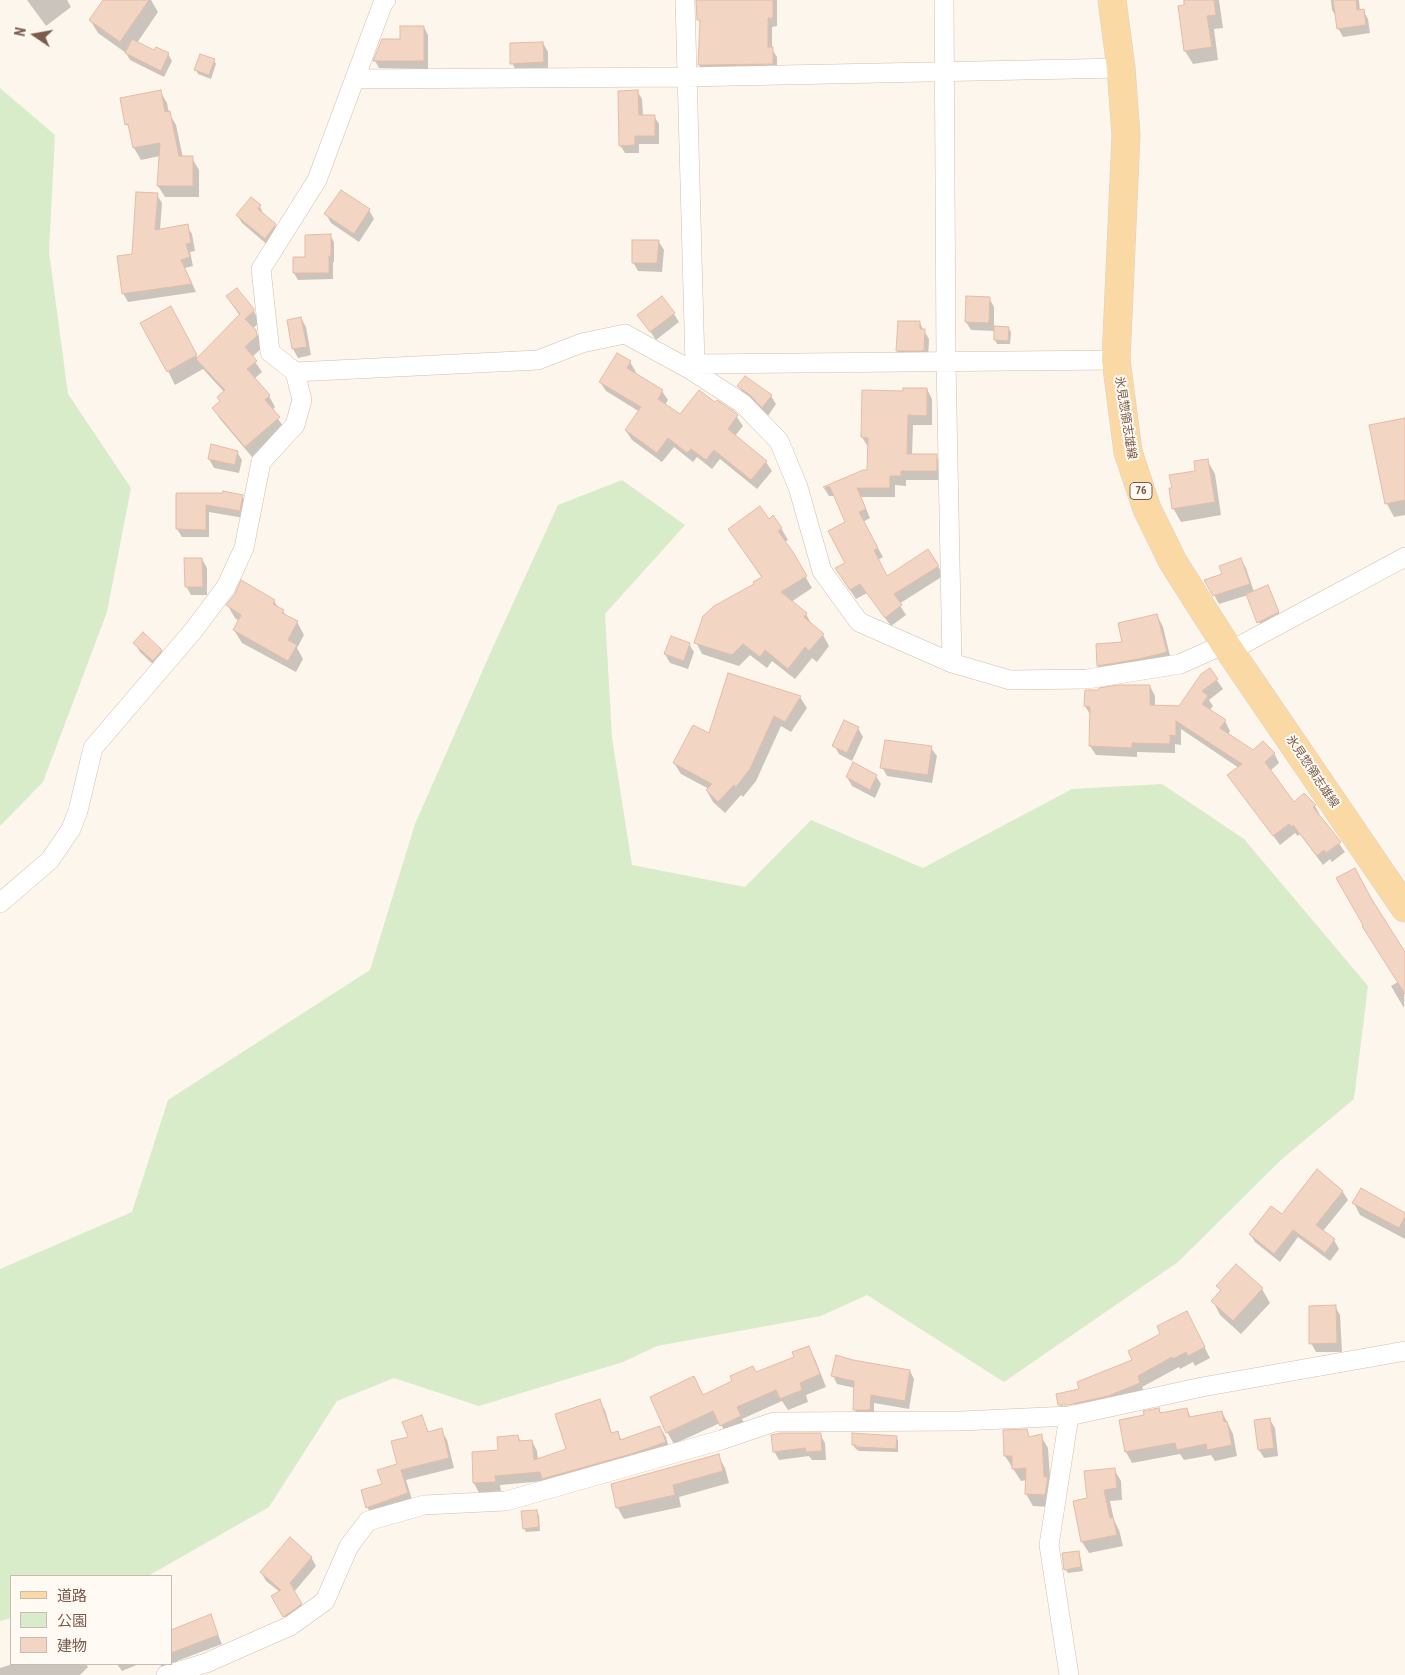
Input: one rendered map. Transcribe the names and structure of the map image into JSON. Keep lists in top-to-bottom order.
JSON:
{
  "streets": {
    "main road": ["氷見惣領志雄線", "76"]
  },
  "legend": ["道路", "公園", "建物"],
  "north": "left"
}
